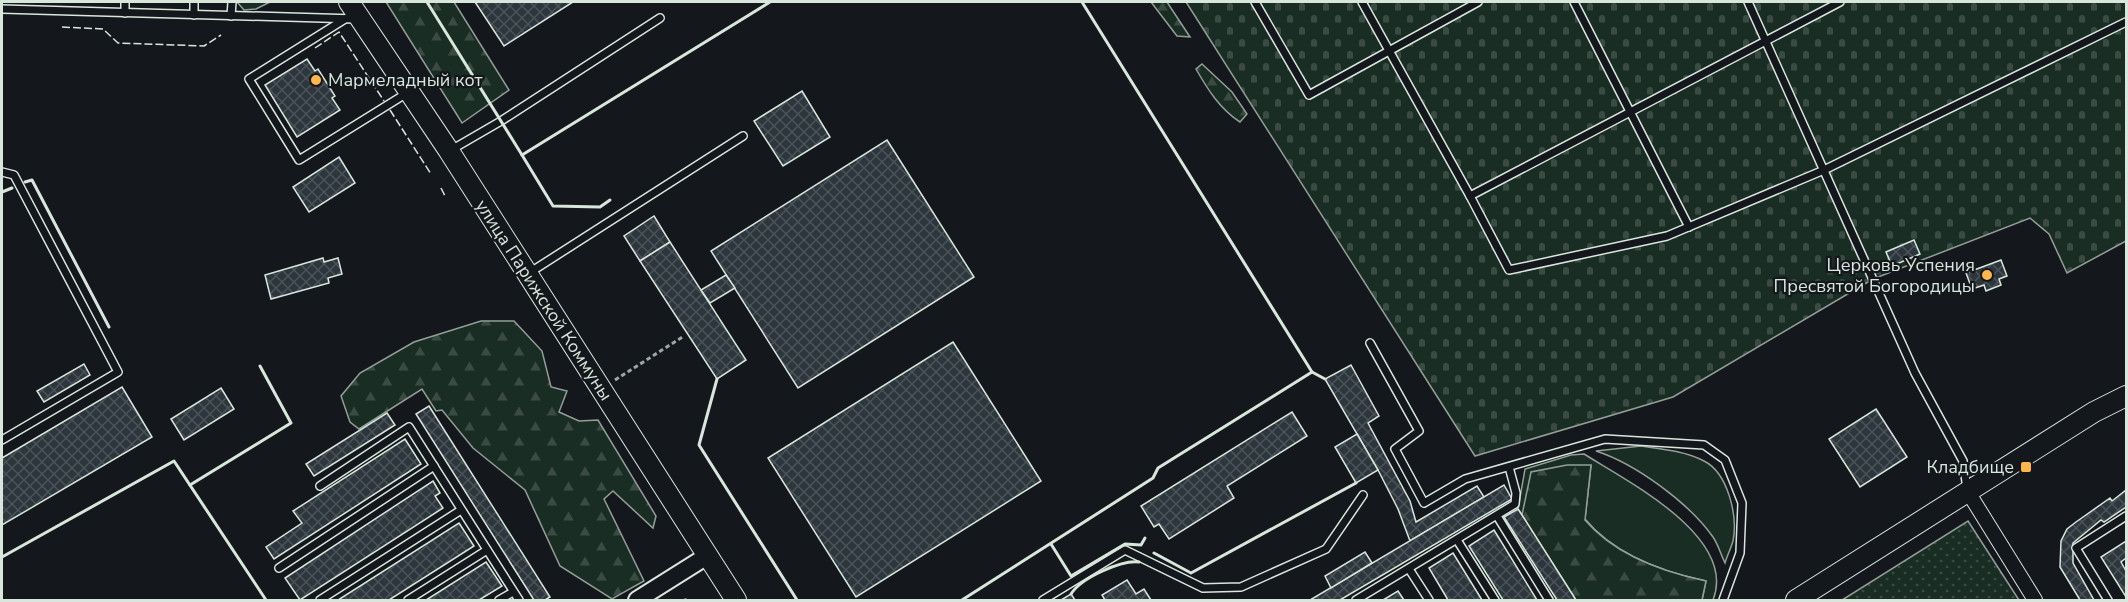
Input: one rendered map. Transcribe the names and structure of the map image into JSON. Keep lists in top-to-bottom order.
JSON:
{
  "streets": {
    "main road": ["улица Парижской Коммуны"]
  },
  "places": {
    "other": ["Мармеладный кот", "Церковь Успения Пресвятой Богородицы"],
    "transit": ["Кладбище"]
  }
}
